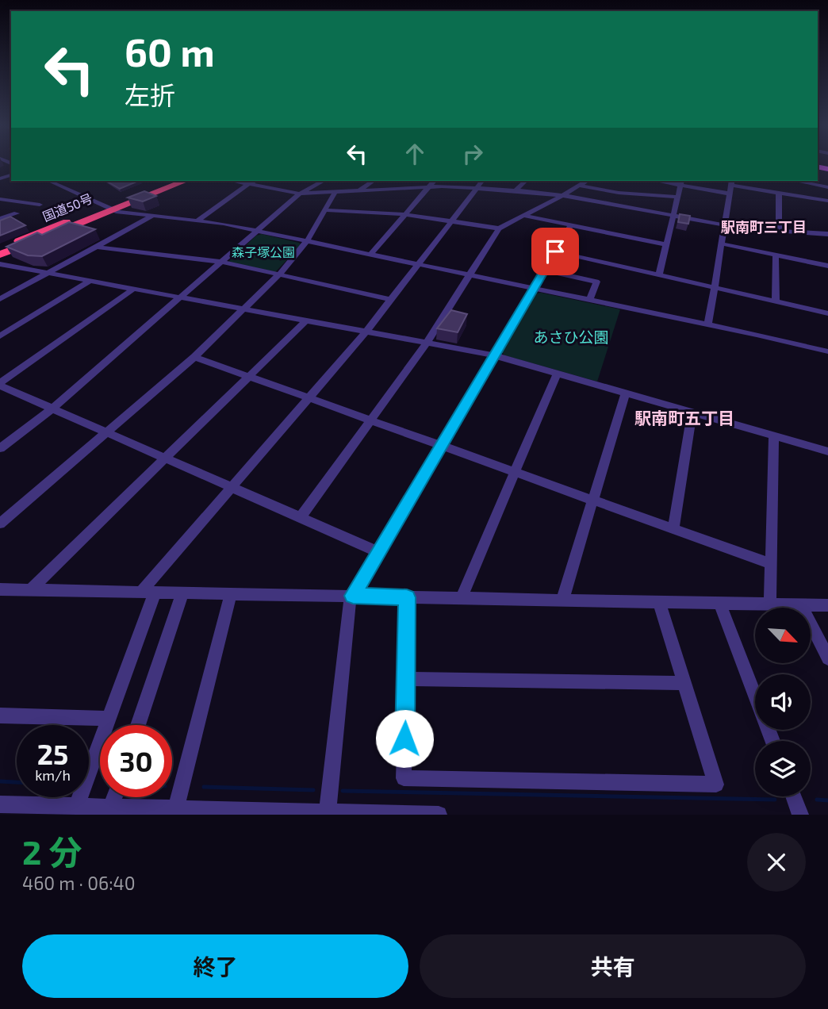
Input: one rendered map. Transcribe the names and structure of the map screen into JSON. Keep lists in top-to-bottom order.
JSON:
{
  "streets": {
    "highway": ["国道50号"]
  },
  "districts": ["駅南町三丁目", "駅南町五丁目"],
  "parks": ["森子塚公園", "あさひ公園"],
  "north": "bottom right",
  "page": {
    "turn": ["60 m", "左折"],
    "speed": "25 km/h",
    "limit": "30",
    "heading": ["2 分", "460 m · 06:40"],
    "buttons": ["終了", "共有"]
  }
}
